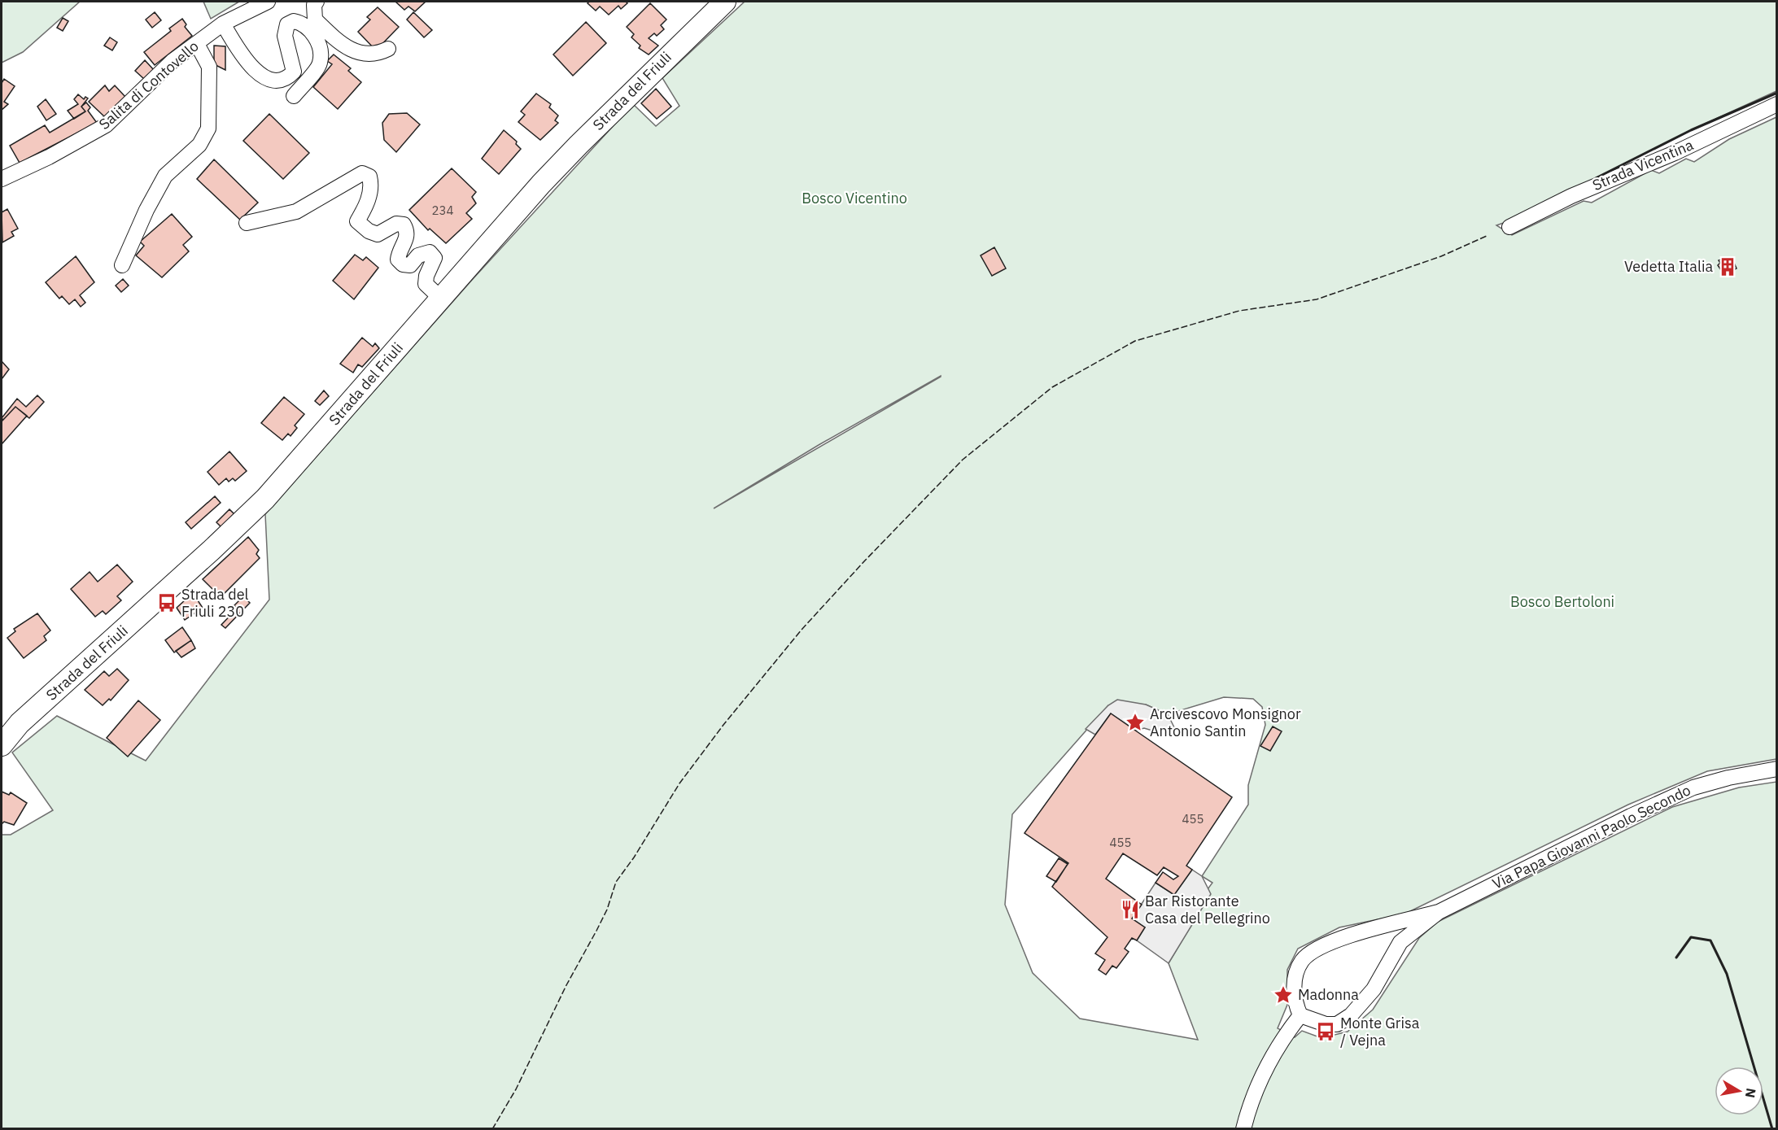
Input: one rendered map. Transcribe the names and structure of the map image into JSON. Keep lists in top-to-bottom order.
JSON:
{
  "streets": {
    "main road": ["Strada del Friuli"],
    "street": ["Salita di Contovello", "Strada Vicentina", "Via Papa Giovanni Paolo Secondo"]
  },
  "parks": ["Bosco Vicentino", "Bosco Bertoloni"],
  "places": {
    "building": ["Vedetta Italia"],
    "bus stop": ["Strada del Friuli 230", "Monte Grisa / Vejna"],
    "place": ["Arcivescovo Monsignor Antonio Santin", "Madonna"],
    "restaurant": ["Bar Ristorante Casa del Pellegrino"]
  },
  "house_numbers": ["234", "455", "455"],
  "north": "right"
}
